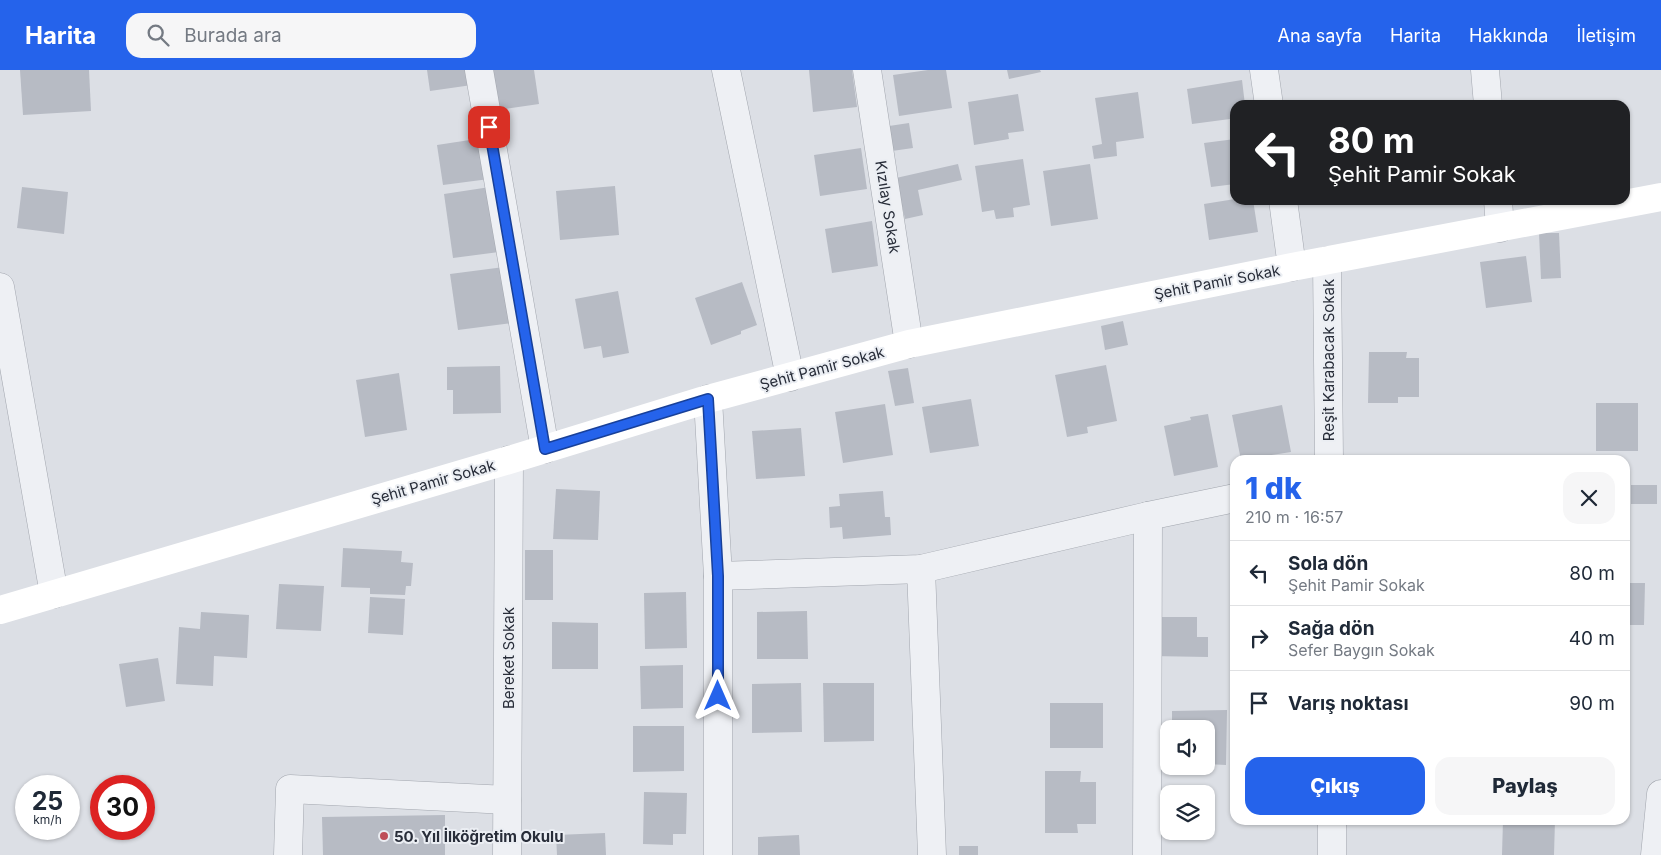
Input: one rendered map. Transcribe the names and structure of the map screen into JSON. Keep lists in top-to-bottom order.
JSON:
{
  "streets": {
    "street": [
      "Kızılay Sokak",
      "Şehit Pamir Sokak",
      "Reşit Karabacak Sokak",
      "Bereket Sokak"
    ]
  },
  "crossings": [
    ["Kızılay Sokak", "Şehit Pamir Sokak"],
    ["Şehit Pamir Sokak", "Reşit Karabacak Sokak"],
    ["Şehit Pamir Sokak", "Bereket Sokak"]
  ],
  "places": ["50. Yıl İlköğretim Okulu"],
  "page": {
    "header": "Harita",
    "search": "Burada ara",
    "nav": [
      "Ana sayfa",
      "Harita",
      "Hakkında",
      "İletişim"
    ],
    "turn": ["80 m", "Şehit Pamir Sokak"],
    "heading": ["1 dk", "210 m · 16:57"],
    "list": [
      {
        "name": "Sola dön",
        "note": "Şehit Pamir Sokak",
        "value": "80 m"
      },
      {
        "name": "Sağa dön",
        "note": "Sefer Baygın Sokak",
        "value": "40 m"
      },
      {
        "name": "Varış noktası",
        "value": "90 m"
      }
    ],
    "buttons": ["Çıkış", "Paylaş"],
    "speed": "25 km/h",
    "limit": "30"
  }
}
